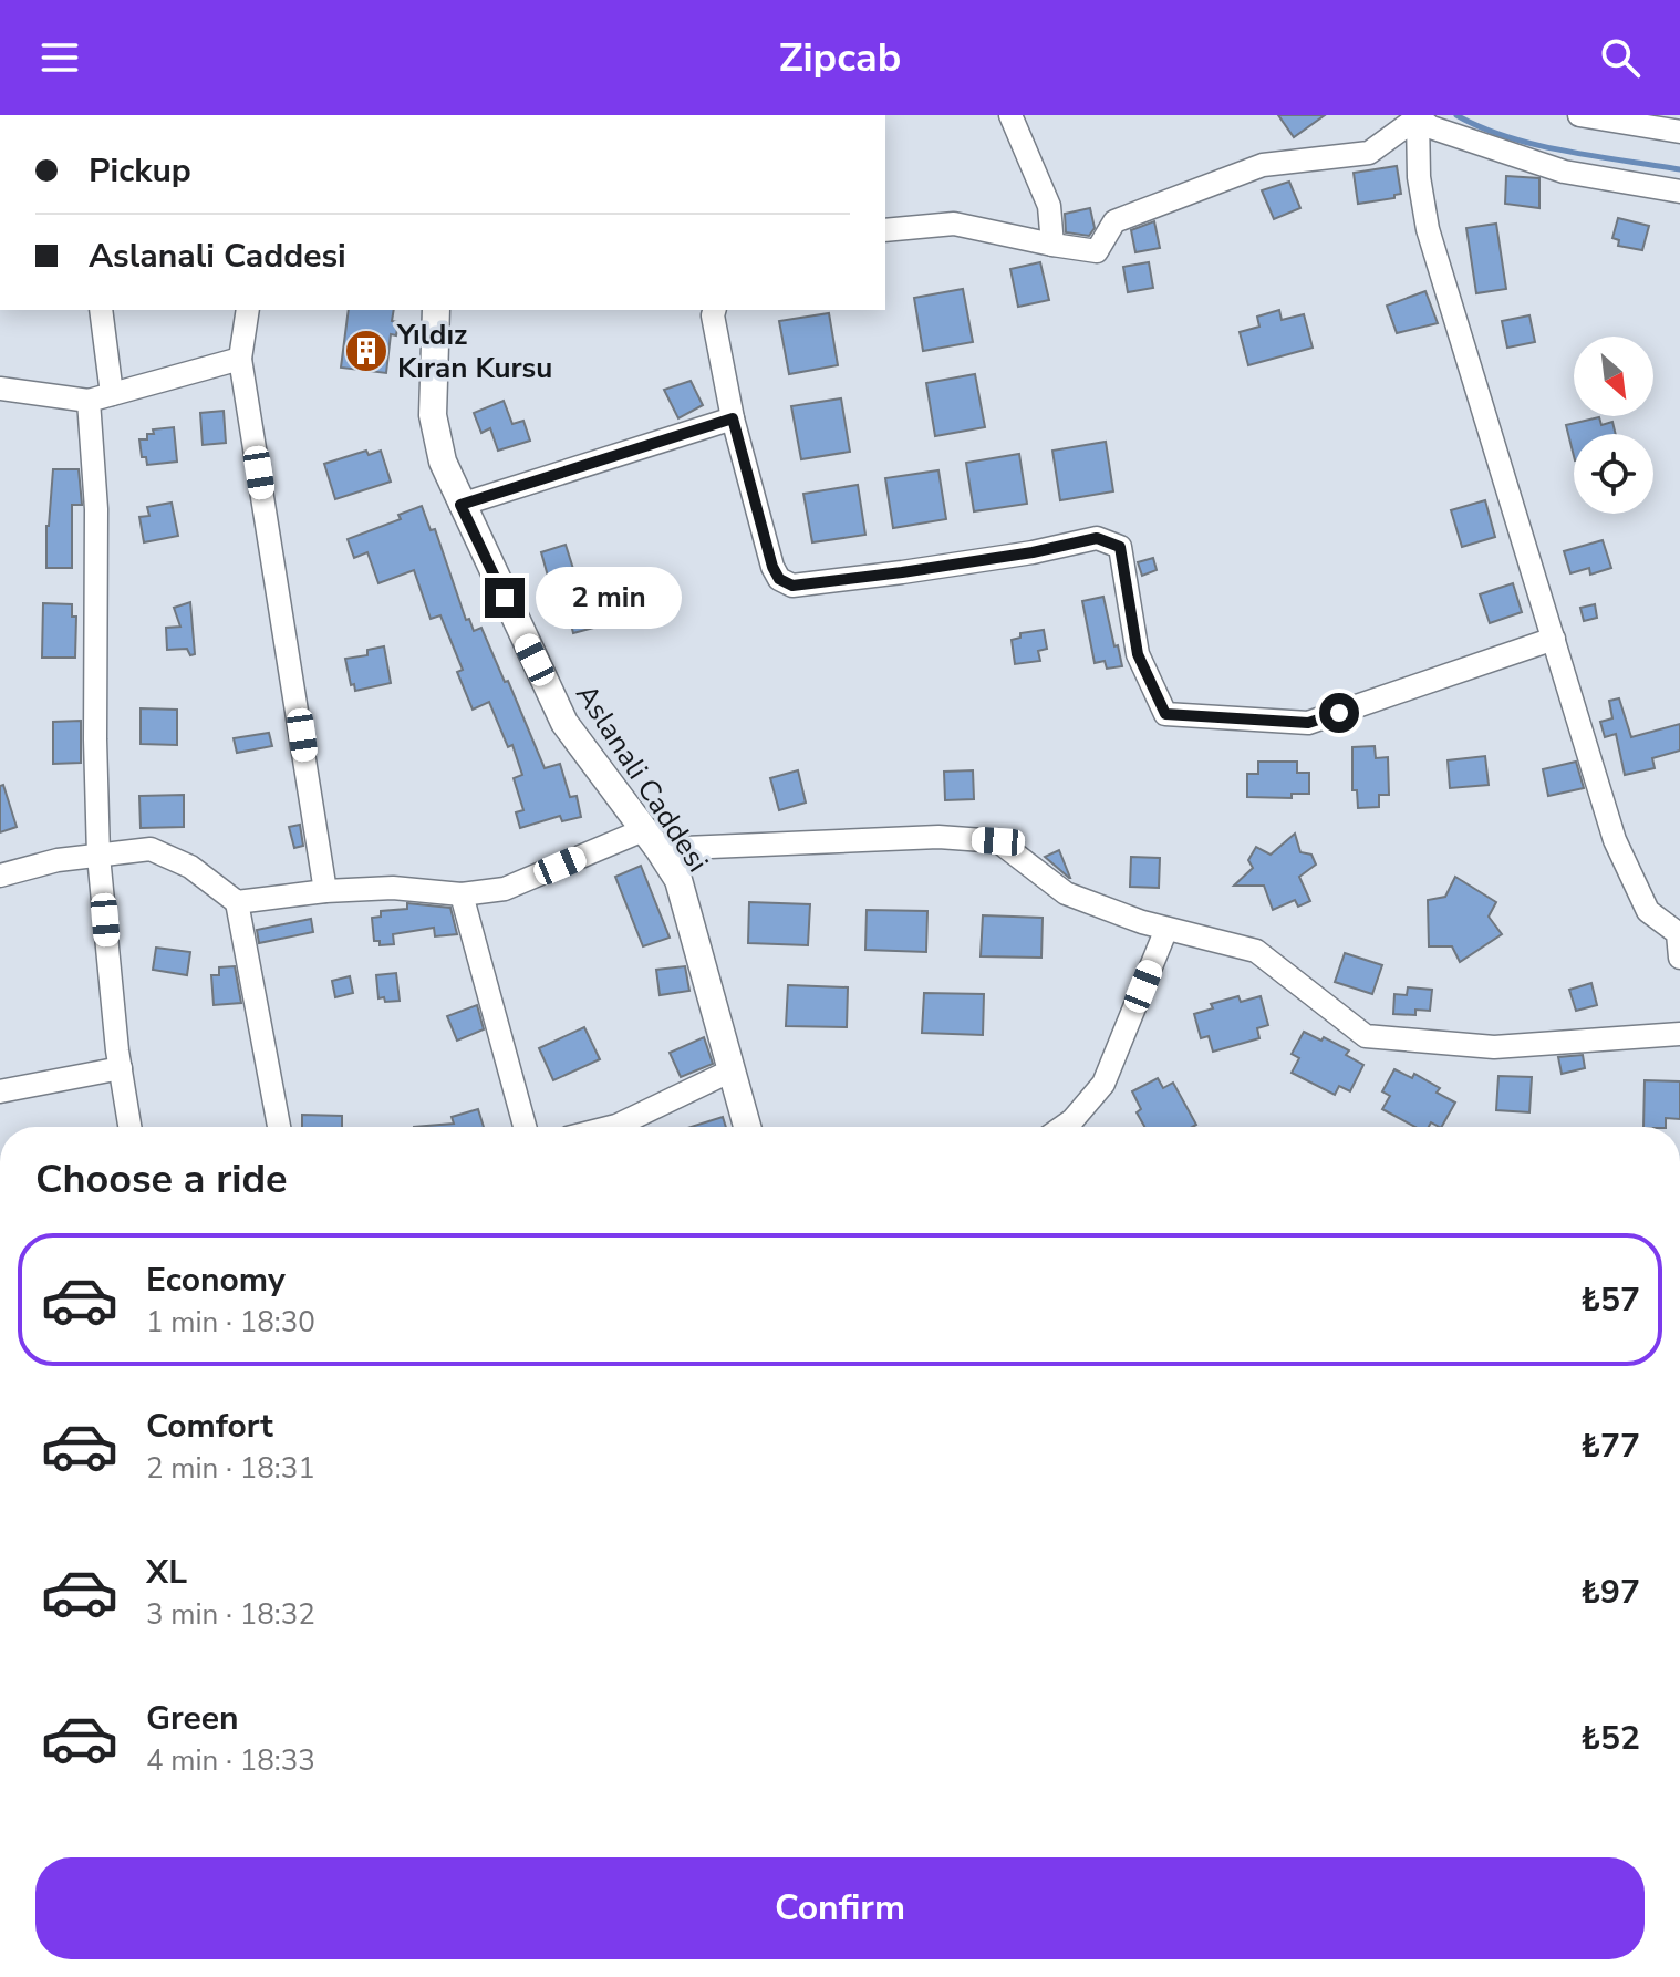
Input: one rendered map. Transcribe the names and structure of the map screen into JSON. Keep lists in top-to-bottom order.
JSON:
{
  "streets": {
    "street": ["Aslanali Caddesi"]
  },
  "places": {
    "building": ["Yıldız Kıran Kursu"]
  },
  "north": "bottom right",
  "page": {
    "header": "Zipcab",
    "banner": ["Pickup", "Aslanali Caddesi"],
    "bubble": "2 min",
    "heading": "Choose a ride",
    "list": [
      {
        "name": "Economy",
        "note": "1 min · 18:30",
        "value": "₺57"
      },
      {
        "name": "Comfort",
        "note": "2 min · 18:31",
        "value": "₺77"
      },
      {
        "name": "XL",
        "note": "3 min · 18:32",
        "value": "₺97"
      },
      {
        "name": "Green",
        "note": "4 min · 18:33",
        "value": "₺52"
      }
    ],
    "buttons": "Confirm"
  }
}
